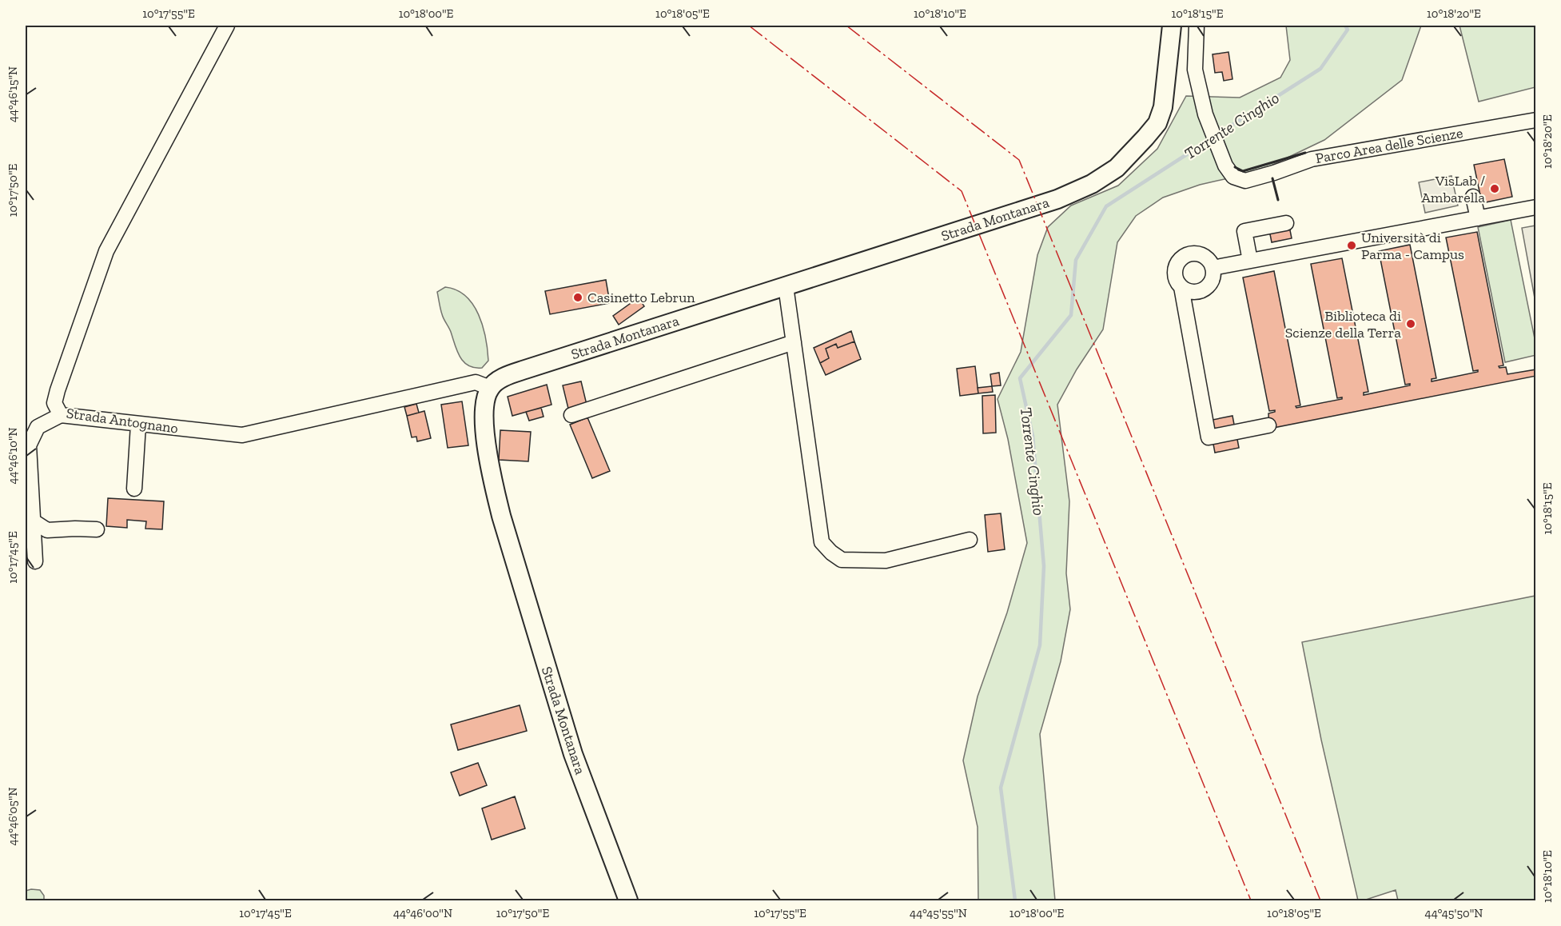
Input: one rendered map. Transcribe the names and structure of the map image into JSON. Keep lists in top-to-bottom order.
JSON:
{
  "streets": {
    "main road": ["Strada Montanara"],
    "street": ["Parco Area delle Scienze", "Strada Antognano"]
  },
  "crossings": [
    ["Strada Montanara", "Strada Antognano"]
  ],
  "water": ["Torrente Cinghio"],
  "places": [
    "VisLab / Ambarella",
    "Università di Parma - Campus",
    "Casinetto Lebrun",
    "Biblioteca di Scienze della Terra"
  ],
  "coordinates": [
    "10°17'55\"E",
    "10°18'00\"E",
    "10°18'05\"E",
    "10°18'10\"E",
    "10°18'15\"E",
    "10°18'20\"E",
    "44°46'15\"N",
    "10°17'50\"E",
    "44°46'10\"N",
    "10°17'45\"E",
    "44°46'05\"N",
    "44°46'00\"N",
    "44°45'55\"N",
    "44°45'50\"N"
  ]
}
